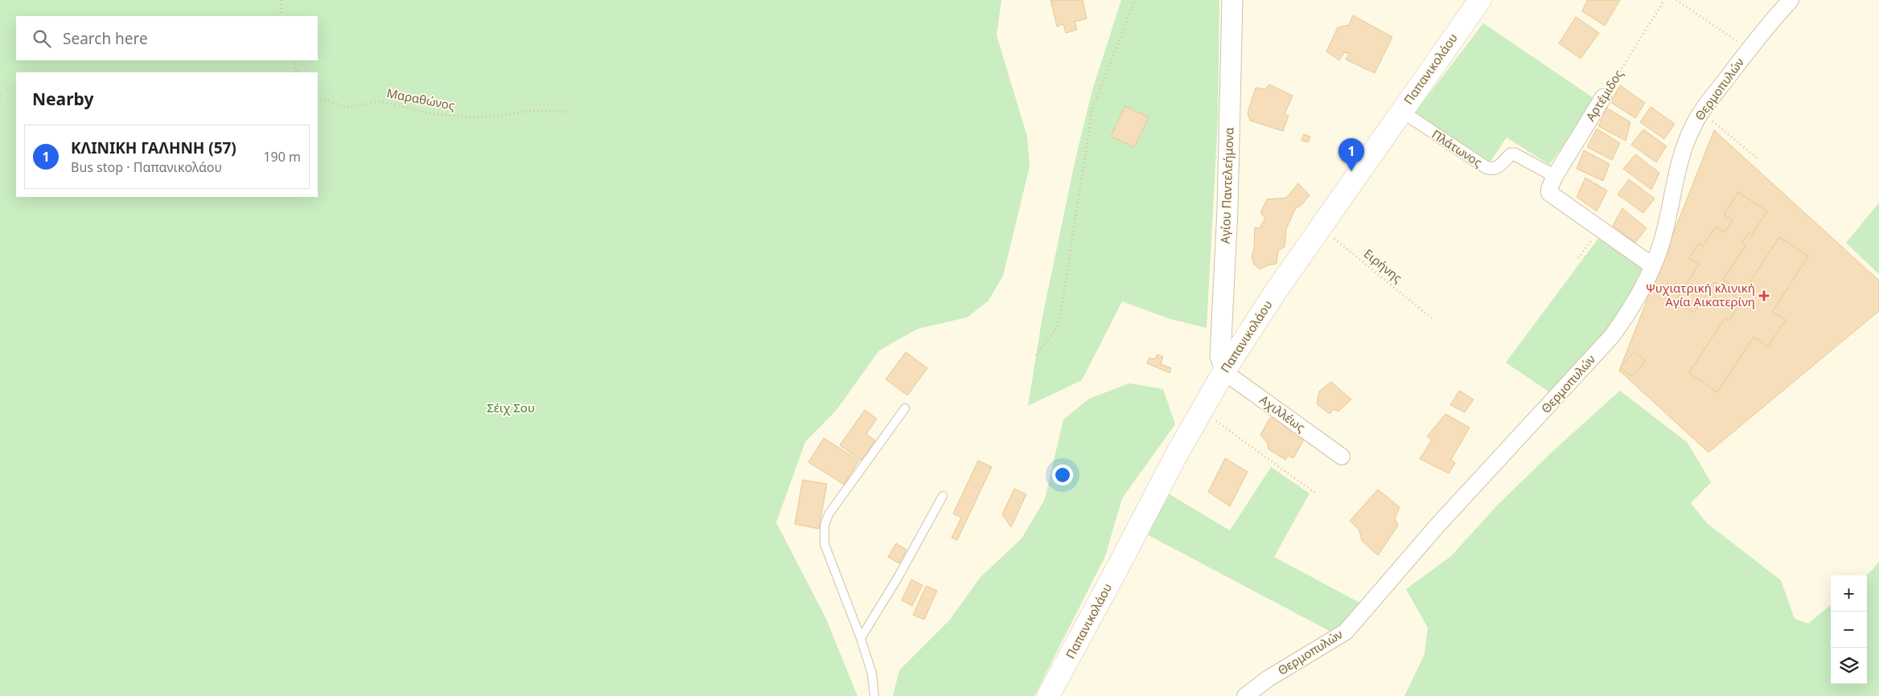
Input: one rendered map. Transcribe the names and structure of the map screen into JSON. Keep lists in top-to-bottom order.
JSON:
{
  "streets": {
    "main road": ["Παπανικολάου"],
    "street": [
      "Θερμοπυλών",
      "Αρτέμιδος",
      "Πλάτωνος",
      "Αγίου Παντελεήμονα",
      "Αχιλλέως"
    ],
    "path": ["Μαραθώνος", "Ειρήνης"]
  },
  "crossings": [
    ["Παπανικολάου", "Πλάτωνος"],
    ["Παπανικολάου", "Αγίου Παντελεήμονα"],
    ["Παπανικολάου", "Ειρήνης"],
    ["Παπανικολάου", "Αχιλλέως"],
    ["Αρτέμιδος", "Πλάτωνος"],
    ["Αγίου Παντελεήμονα", "Αχιλλέως"]
  ],
  "parks": ["Σέιχ Σου"],
  "places": {
    "health": ["Ψυχιατρική κλινική Αγία Αικατερίνη"]
  },
  "page": {
    "search": "Search here",
    "heading": "Nearby",
    "list": [
      {
        "mark": "1",
        "name": "ΚΛΙΝΙΚΗ ΓΑΛΗΝΗ (57)",
        "note": "Bus stop · Παπανικολάου",
        "value": "190 m"
      }
    ],
    "pins": "1",
    "map_buttons": ["+", "−"]
  }
}
